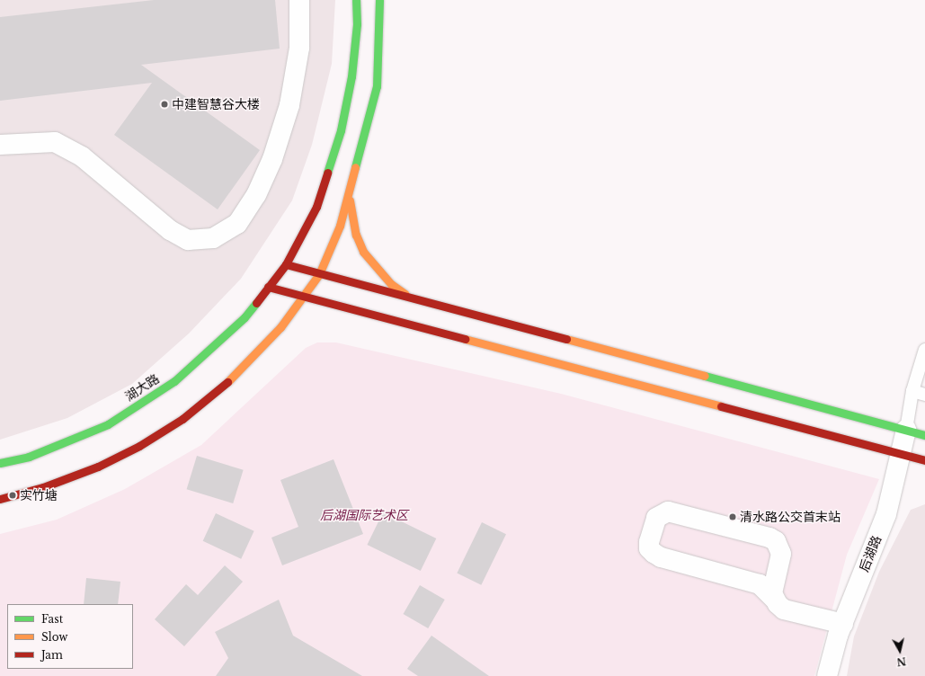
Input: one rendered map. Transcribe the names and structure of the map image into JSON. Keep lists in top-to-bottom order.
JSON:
{
  "streets": {
    "main road": ["湖大路"],
    "street": ["后湖路"]
  },
  "parks": ["后湖国际艺术区"],
  "places": ["中建智慧谷大楼", "实竹塘", "清水路公交首末站"],
  "legend": ["Fast", "Slow", "Jam"],
  "north": "bottom"
}
